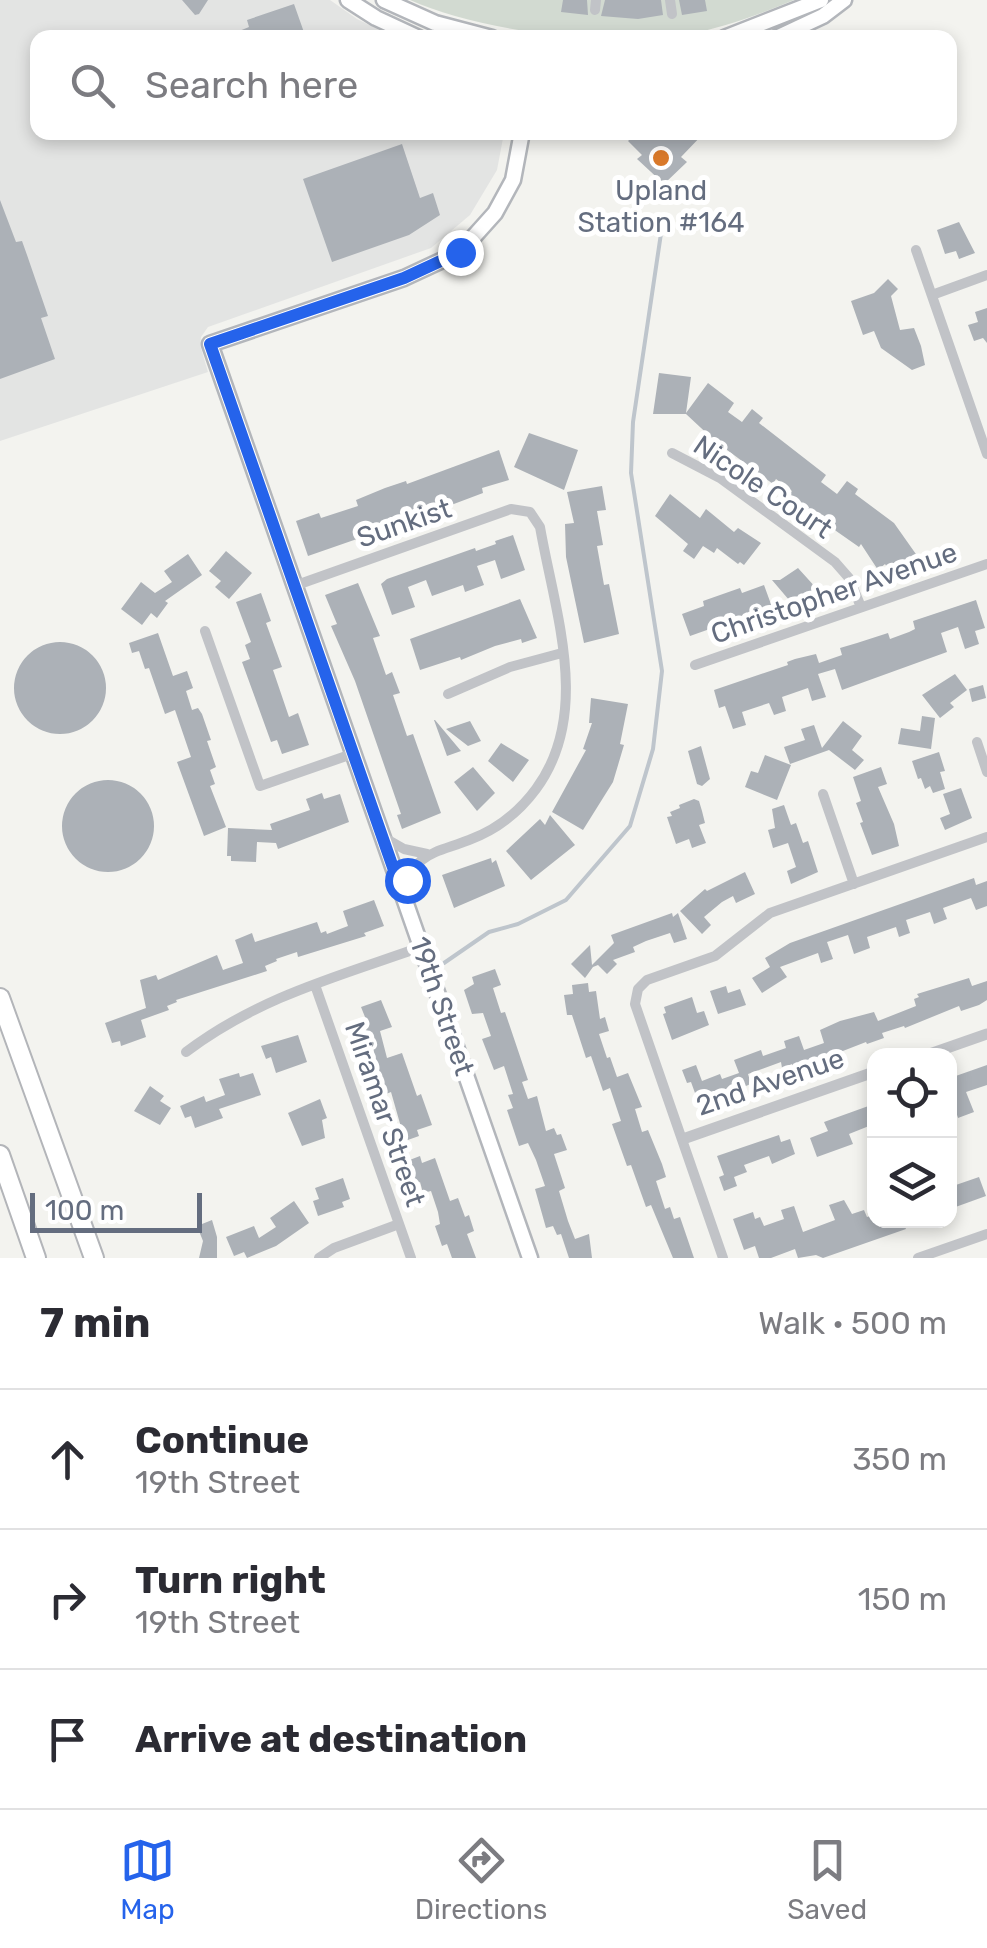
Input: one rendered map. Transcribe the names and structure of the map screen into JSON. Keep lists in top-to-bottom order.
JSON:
{
  "streets": {
    "main road": ["19th Street"],
    "street": [
      "Nicole Court",
      "Sunkist",
      "Christopher Avenue",
      "2nd Avenue",
      "Miramar Street"
    ]
  },
  "crossings": [
    ["Nicole Court", "Christopher Avenue"],
    ["Sunkist", "19th Street"]
  ],
  "places": ["Upland Station #164"],
  "scale_bar": "100 m",
  "page": {
    "search": "Search here",
    "scale": "100 m",
    "heading": ["7 min", "Walk · 500 m"],
    "list": [
      ["Continue", "19th Street", "350 m"],
      ["Turn right", "19th Street", "150 m"],
      "Arrive at destination"
    ],
    "nav": ["Map", "Directions", "Saved"]
  }
}
